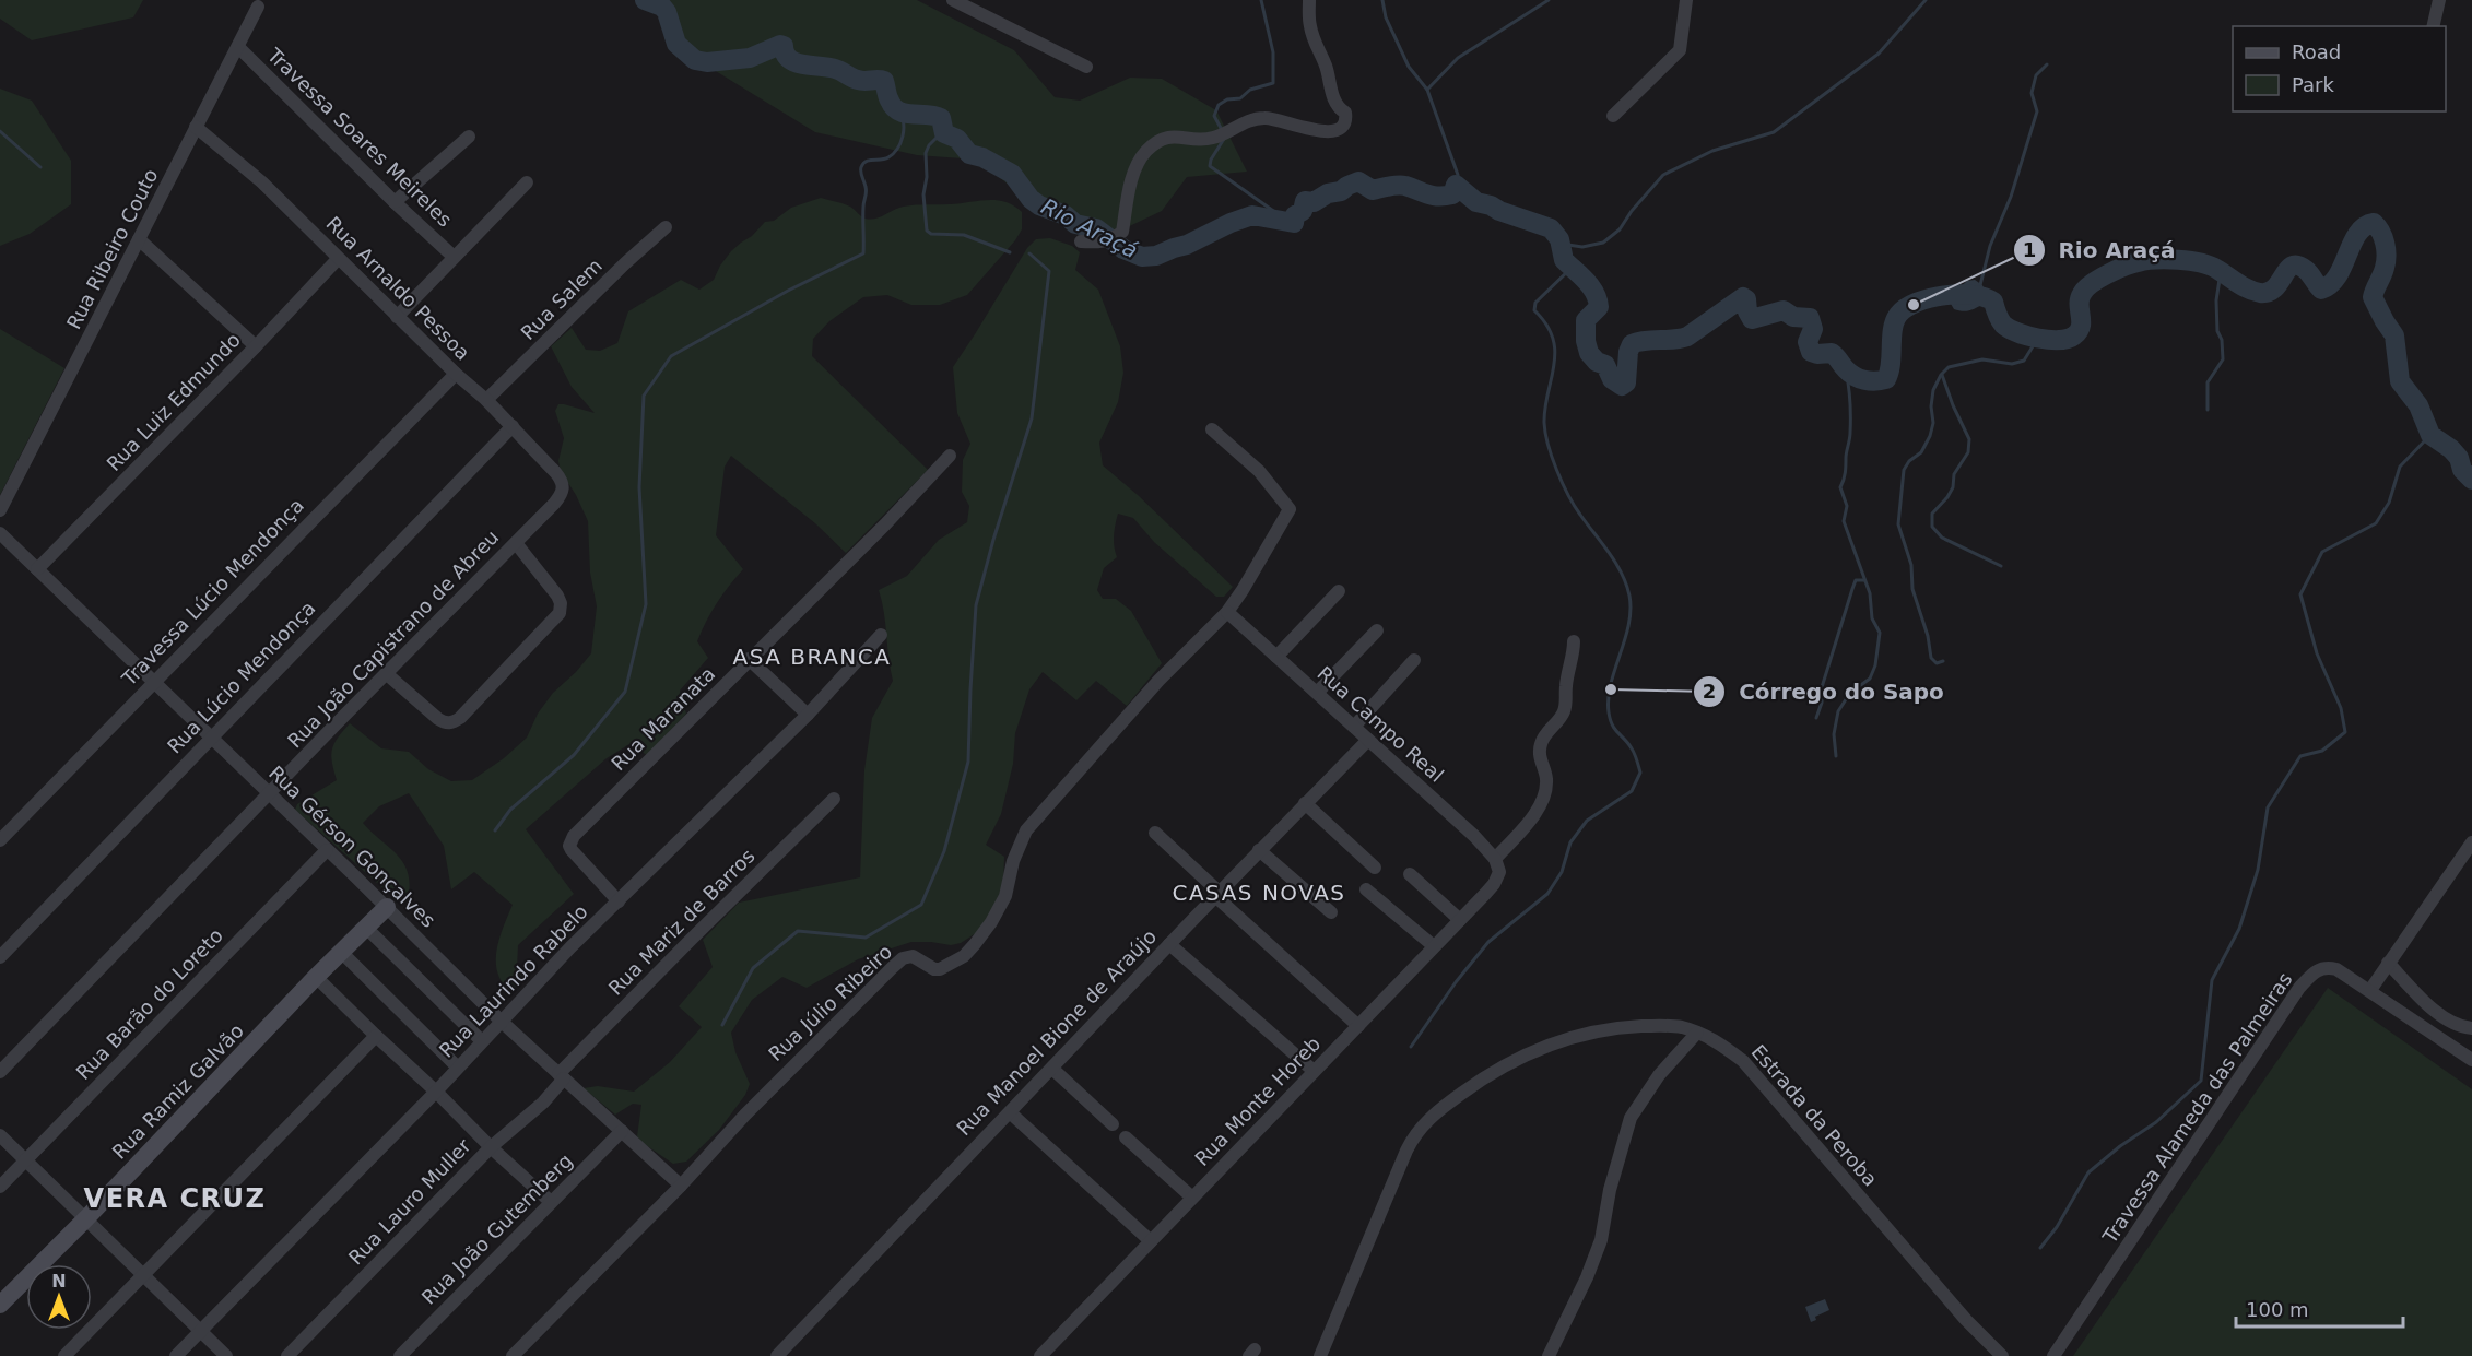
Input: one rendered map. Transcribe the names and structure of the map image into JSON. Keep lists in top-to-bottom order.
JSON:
{
  "streets": {
    "street": [
      "Travessa Soares Meireles",
      "Rua Ribeiro Couto",
      "Rua Arnaldo Pessoa",
      "Rua Salem",
      "Rua Luiz Edmundo",
      "Travessa Lúcio Mendonça",
      "Rua João Capistrano de Abreu",
      "Rua Lúcio Mendonça",
      "Rua Maranata",
      "Rua Campo Real",
      "Rua Gérson Gonçalves",
      "Rua Mariz de Barros",
      "Rua Laurindo Rabelo",
      "Rua Júlio Ribeiro",
      "Rua Barão do Loreto",
      "Rua Manoel Bione de Araújo",
      "Rua Ramiz Galvão",
      "Rua Monte Horeb",
      "Travessa Alameda das Palmeiras",
      "Estrada da Peroba",
      "Rua Lauro Muller",
      "Rua João Gutemberg"
    ]
  },
  "crossings": [
    ["Travessa Soares Meireles", "Rua Ribeiro Couto"],
    ["Rua Ribeiro Couto", "Rua Arnaldo Pessoa"],
    ["Rua Arnaldo Pessoa", "Rua Salem"],
    ["Rua Arnaldo Pessoa", "Rua Luiz Edmundo"],
    ["Rua Arnaldo Pessoa", "Travessa Lúcio Mendonça"],
    ["Rua Arnaldo Pessoa", "Rua João Capistrano de Abreu"],
    ["Rua Arnaldo Pessoa", "Rua Lúcio Mendonça"],
    ["Rua Luiz Edmundo", "Rua Gérson Gonçalves"],
    ["Travessa Lúcio Mendonça", "Rua Gérson Gonçalves"],
    ["Rua João Capistrano de Abreu", "Rua Gérson Gonçalves"],
    ["Rua Lúcio Mendonça", "Rua Gérson Gonçalves"],
    ["Rua Maranata", "Rua Laurindo Rabelo"],
    ["Rua Campo Real", "Rua Júlio Ribeiro"],
    ["Rua Campo Real", "Rua Manoel Bione de Araújo"],
    ["Rua Campo Real", "Rua Monte Horeb"],
    ["Rua Gérson Gonçalves", "Rua Mariz de Barros"],
    ["Rua Gérson Gonçalves", "Rua Laurindo Rabelo"],
    ["Rua Gérson Gonçalves", "Rua Júlio Ribeiro"],
    ["Rua Gérson Gonçalves", "Rua Barão do Loreto"],
    ["Rua Gérson Gonçalves", "Rua Ramiz Galvão"],
    ["Rua Gérson Gonçalves", "Rua Lauro Muller"],
    ["Rua Gérson Gonçalves", "Rua João Gutemberg"],
    ["Rua Mariz de Barros", "Rua Lauro Muller"]
  ],
  "districts": ["ASA BRANCA", "CASAS NOVAS", "VERA CRUZ"],
  "water": ["Rio Araçá"],
  "places": ["Rio Araçá", "Córrego do Sapo"],
  "legend": ["Road", "Park"],
  "scale_bar": "100 m",
  "north": "top"
}
